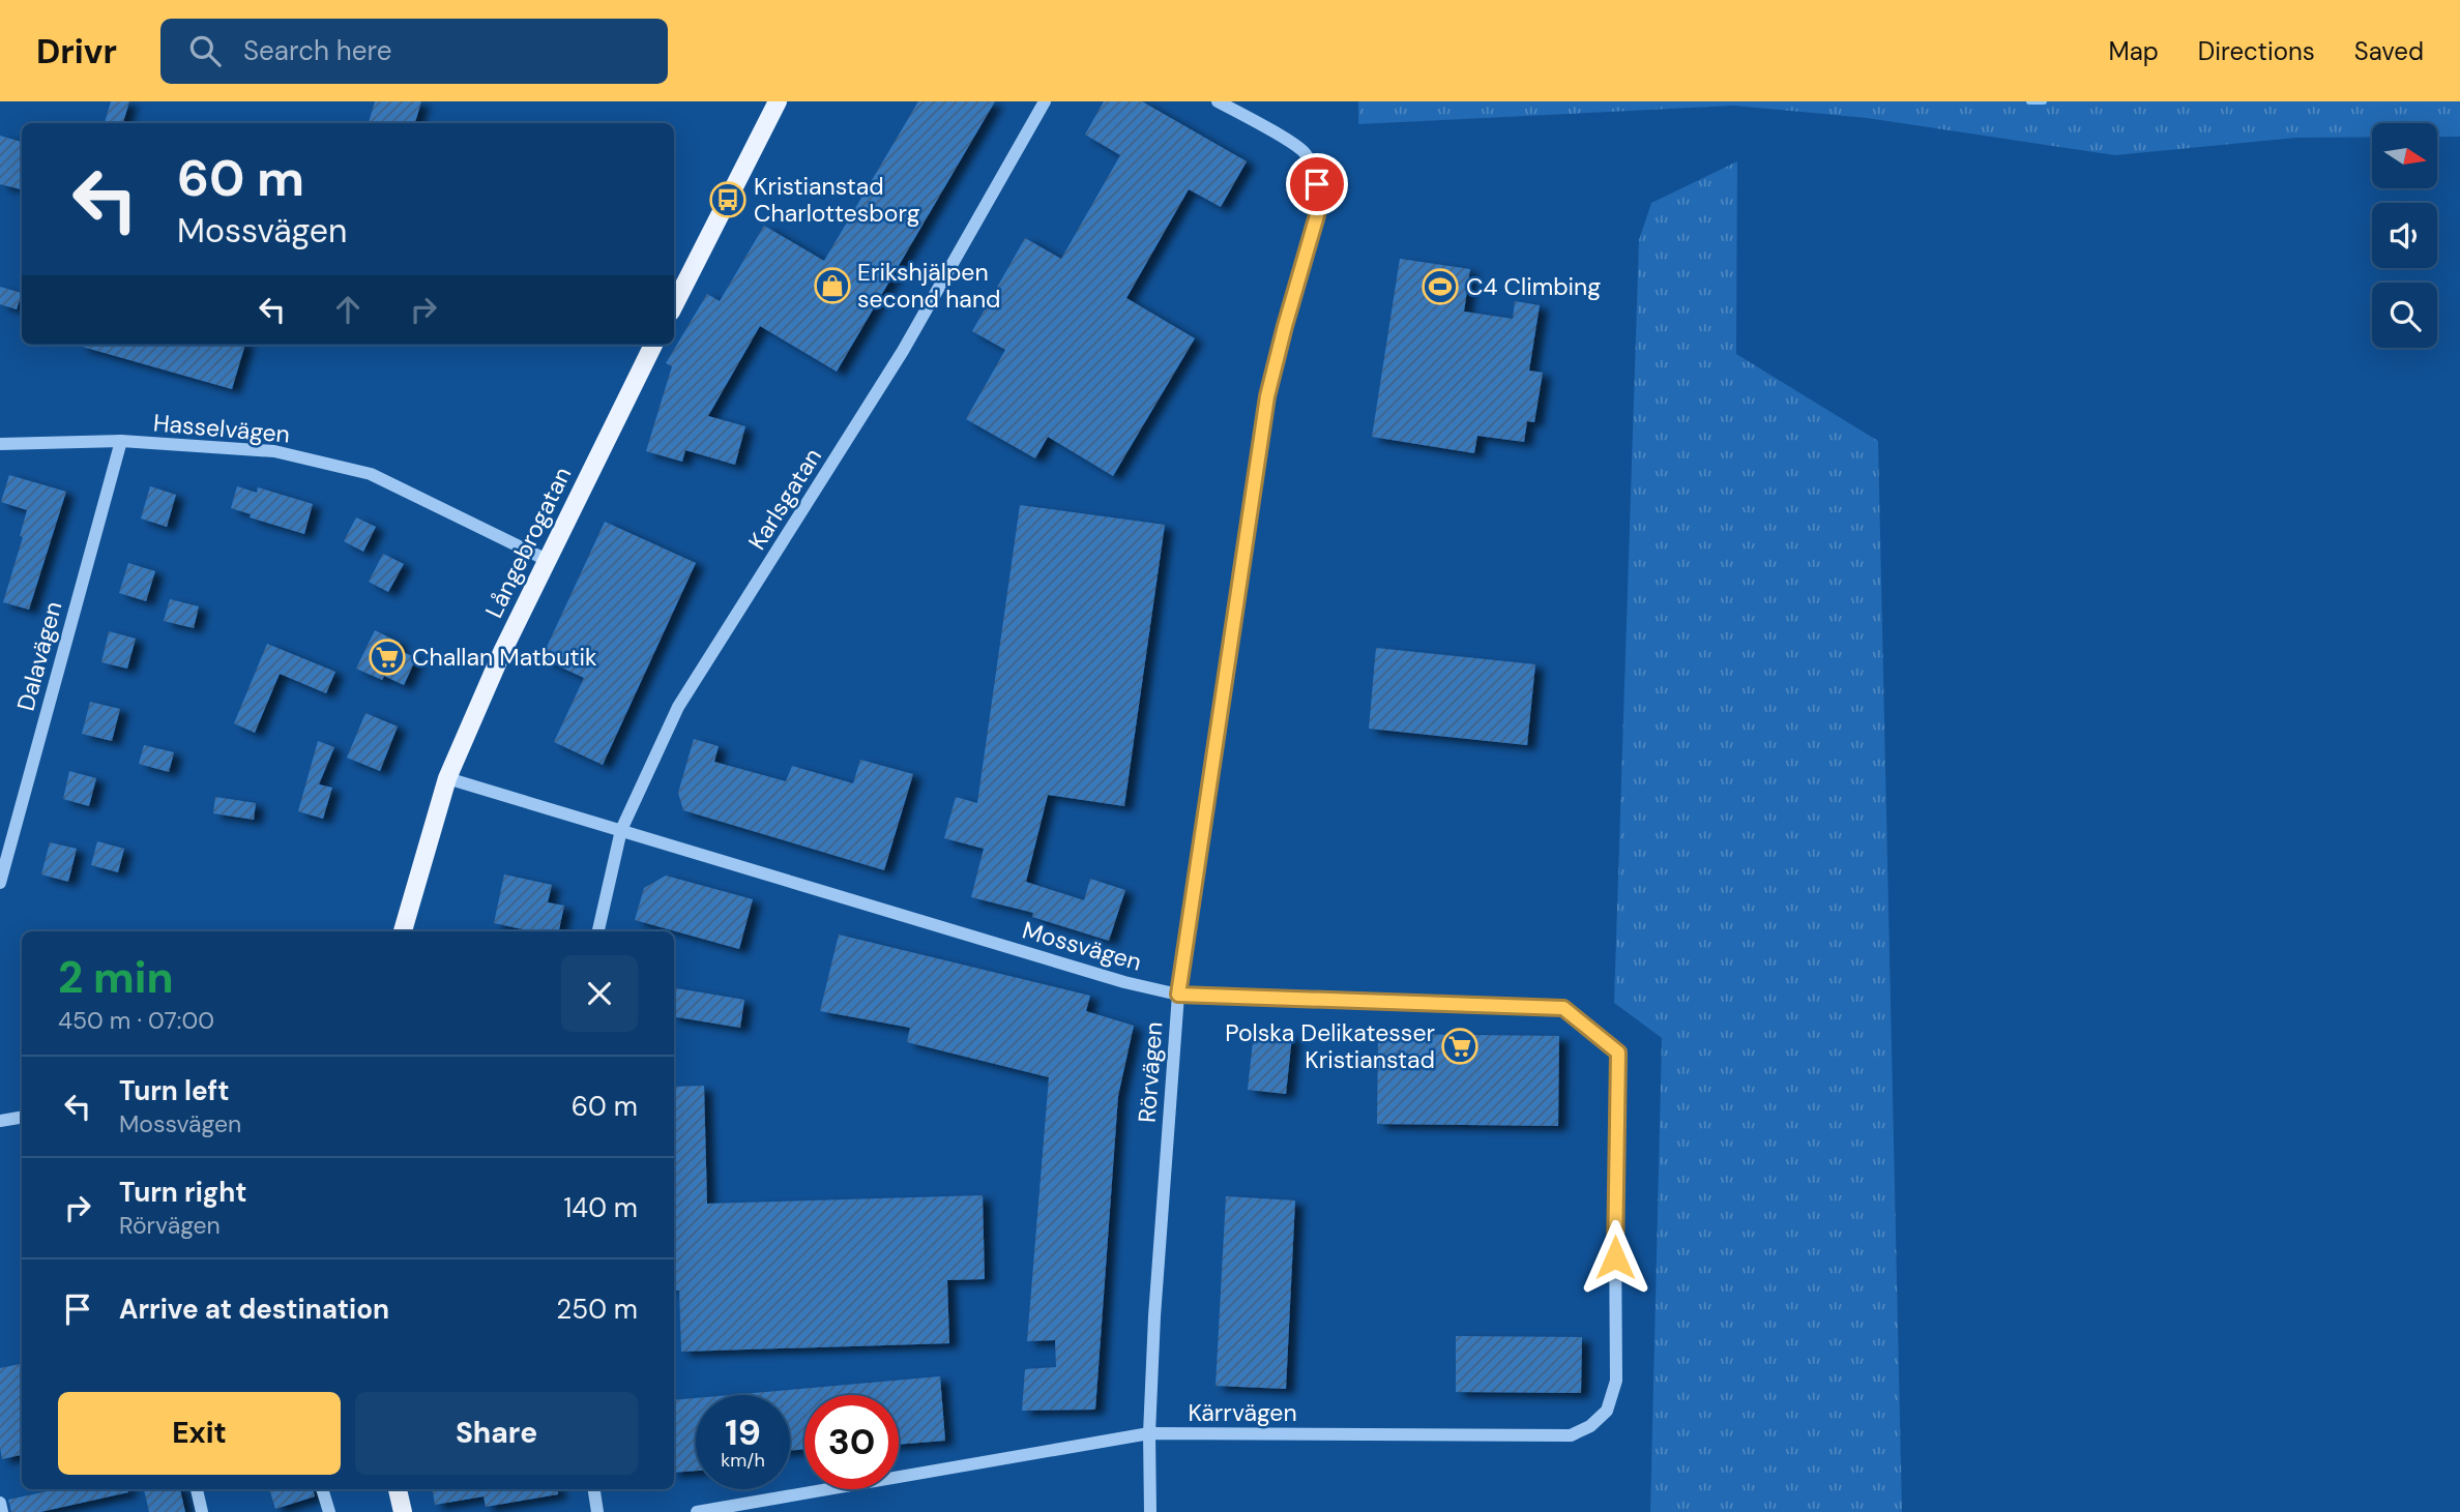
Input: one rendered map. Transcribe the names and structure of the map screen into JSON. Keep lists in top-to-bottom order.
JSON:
{
  "streets": {
    "main road": ["Långebrogatan"],
    "street": [
      "Hasselvägen",
      "Karlsgatan",
      "Dalavägen",
      "Mossvägen",
      "Rörvägen",
      "Kärrvägen"
    ]
  },
  "crossings": [
    ["Hasselvägen", "Långebrogatan"],
    ["Hasselvägen", "Dalavägen"],
    ["Karlsgatan", "Mossvägen"],
    ["Långebrogatan", "Mossvägen"],
    ["Mossvägen", "Rörvägen"],
    ["Mossvägen", "Kärrvägen"],
    ["Rörvägen", "Kärrvägen"]
  ],
  "places": {
    "bus stop": ["Kristianstad Charlottesborg"],
    "shop": ["Erikshjälpen second hand"],
    "sports": ["C4 Climbing"],
    "supermarket": ["Challan Matbutik", "Polska Delikatesser Kristianstad"]
  },
  "north": "right",
  "page": {
    "header": "Drivr",
    "search": "Search here",
    "nav": ["Map", "Directions", "Saved"],
    "turn": ["60 m", "Mossvägen"],
    "heading": ["2 min", "450 m · 07:00"],
    "list": [
      {
        "name": "Turn left",
        "note": "Mossvägen",
        "value": "60 m"
      },
      {
        "name": "Turn right",
        "note": "Rörvägen",
        "value": "140 m"
      },
      {
        "name": "Arrive at destination",
        "value": "250 m"
      }
    ],
    "buttons": ["Exit", "Share"],
    "speed": "19 km/h",
    "limit": "30"
  }
}
